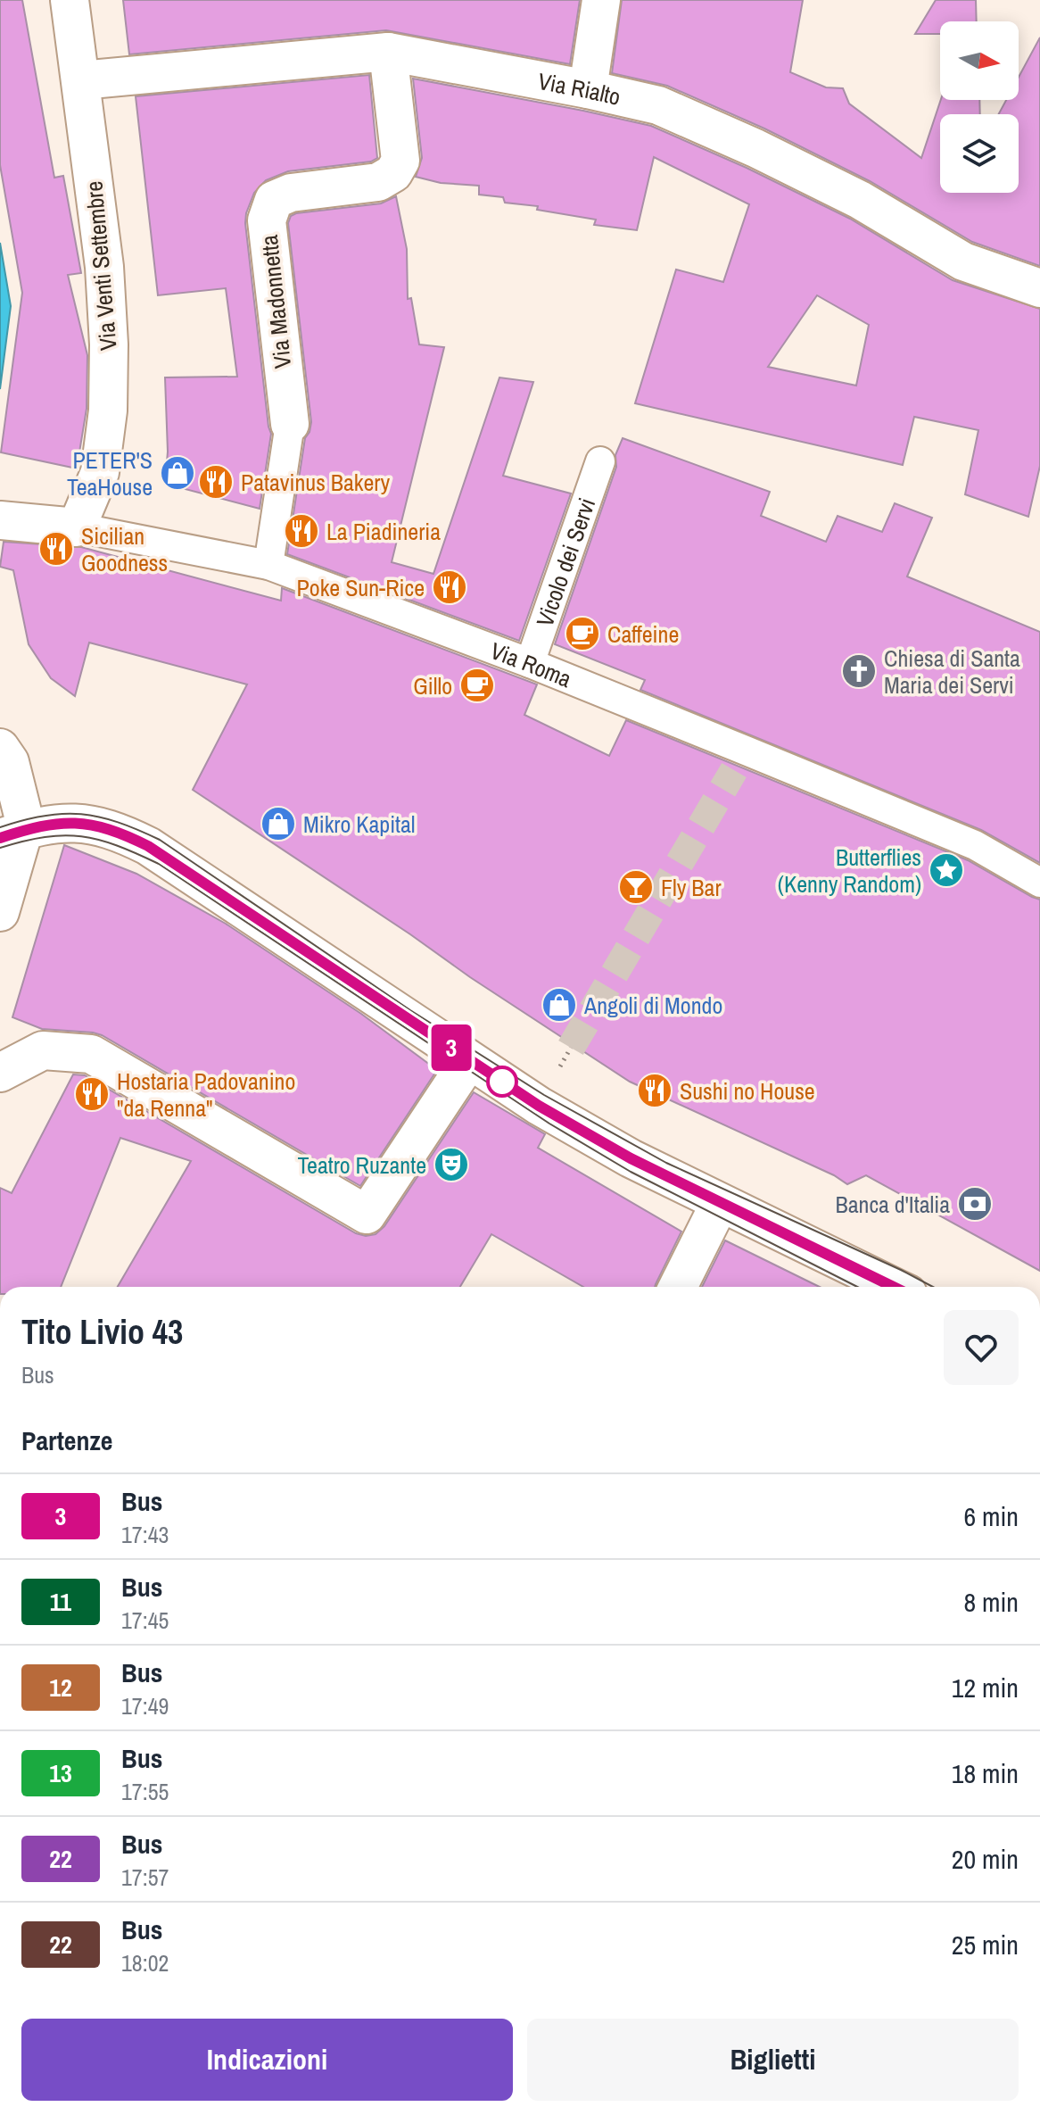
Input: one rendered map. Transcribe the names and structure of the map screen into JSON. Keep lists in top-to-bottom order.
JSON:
{
  "streets": {
    "street": [
      "Via Rialto",
      "Via Venti Settembre",
      "Via Madonnetta",
      "Vicolo dei Servi",
      "Via Roma"
    ]
  },
  "crossings": [
    ["Via Rialto", "Via Venti Settembre"],
    ["Via Rialto", "Via Madonnetta"],
    ["Via Venti Settembre", "Via Roma"],
    ["Via Madonnetta", "Via Roma"],
    ["Vicolo dei Servi", "Via Roma"]
  ],
  "places": {
    "shop": ["PETER'S TeaHouse", "Mikro Kapital", "Angoli di Mondo"],
    "restaurant": [
      "Patavinus Bakery",
      "La Piadineria",
      "Sicilian Goodness",
      "Poke Sun-Rice",
      "Sushi no House",
      "Hostaria Padovanino \"da Renna\""
    ],
    "cafe": ["Caffeine", "Gillo"],
    "church": ["Chiesa di Santa Maria dei Servi"],
    "place": ["Butterflies (Kenny Random)"],
    "bar": ["Fly Bar"],
    "theatre": ["Teatro Ruzante"],
    "bank": ["Banca d'Italia"]
  },
  "lines": ["bus line 3"],
  "north": "right",
  "page": {
    "on_map": "3",
    "heading": [
      ["Tito Livio 43", "Bus"],
      "Partenze"
    ],
    "list": [
      {
        "mark": "3",
        "name": "Bus",
        "note": "17:43",
        "value": "6 min"
      },
      {
        "mark": "11",
        "name": "Bus",
        "note": "17:45",
        "value": "8 min"
      },
      {
        "mark": "12",
        "name": "Bus",
        "note": "17:49",
        "value": "12 min"
      },
      {
        "mark": "13",
        "name": "Bus",
        "note": "17:55",
        "value": "18 min"
      },
      {
        "mark": "22",
        "name": "Bus",
        "note": "17:57",
        "value": "20 min"
      },
      {
        "mark": "22",
        "name": "Bus",
        "note": "18:02",
        "value": "25 min"
      }
    ],
    "buttons": ["Indicazioni", "Biglietti"]
  }
}
